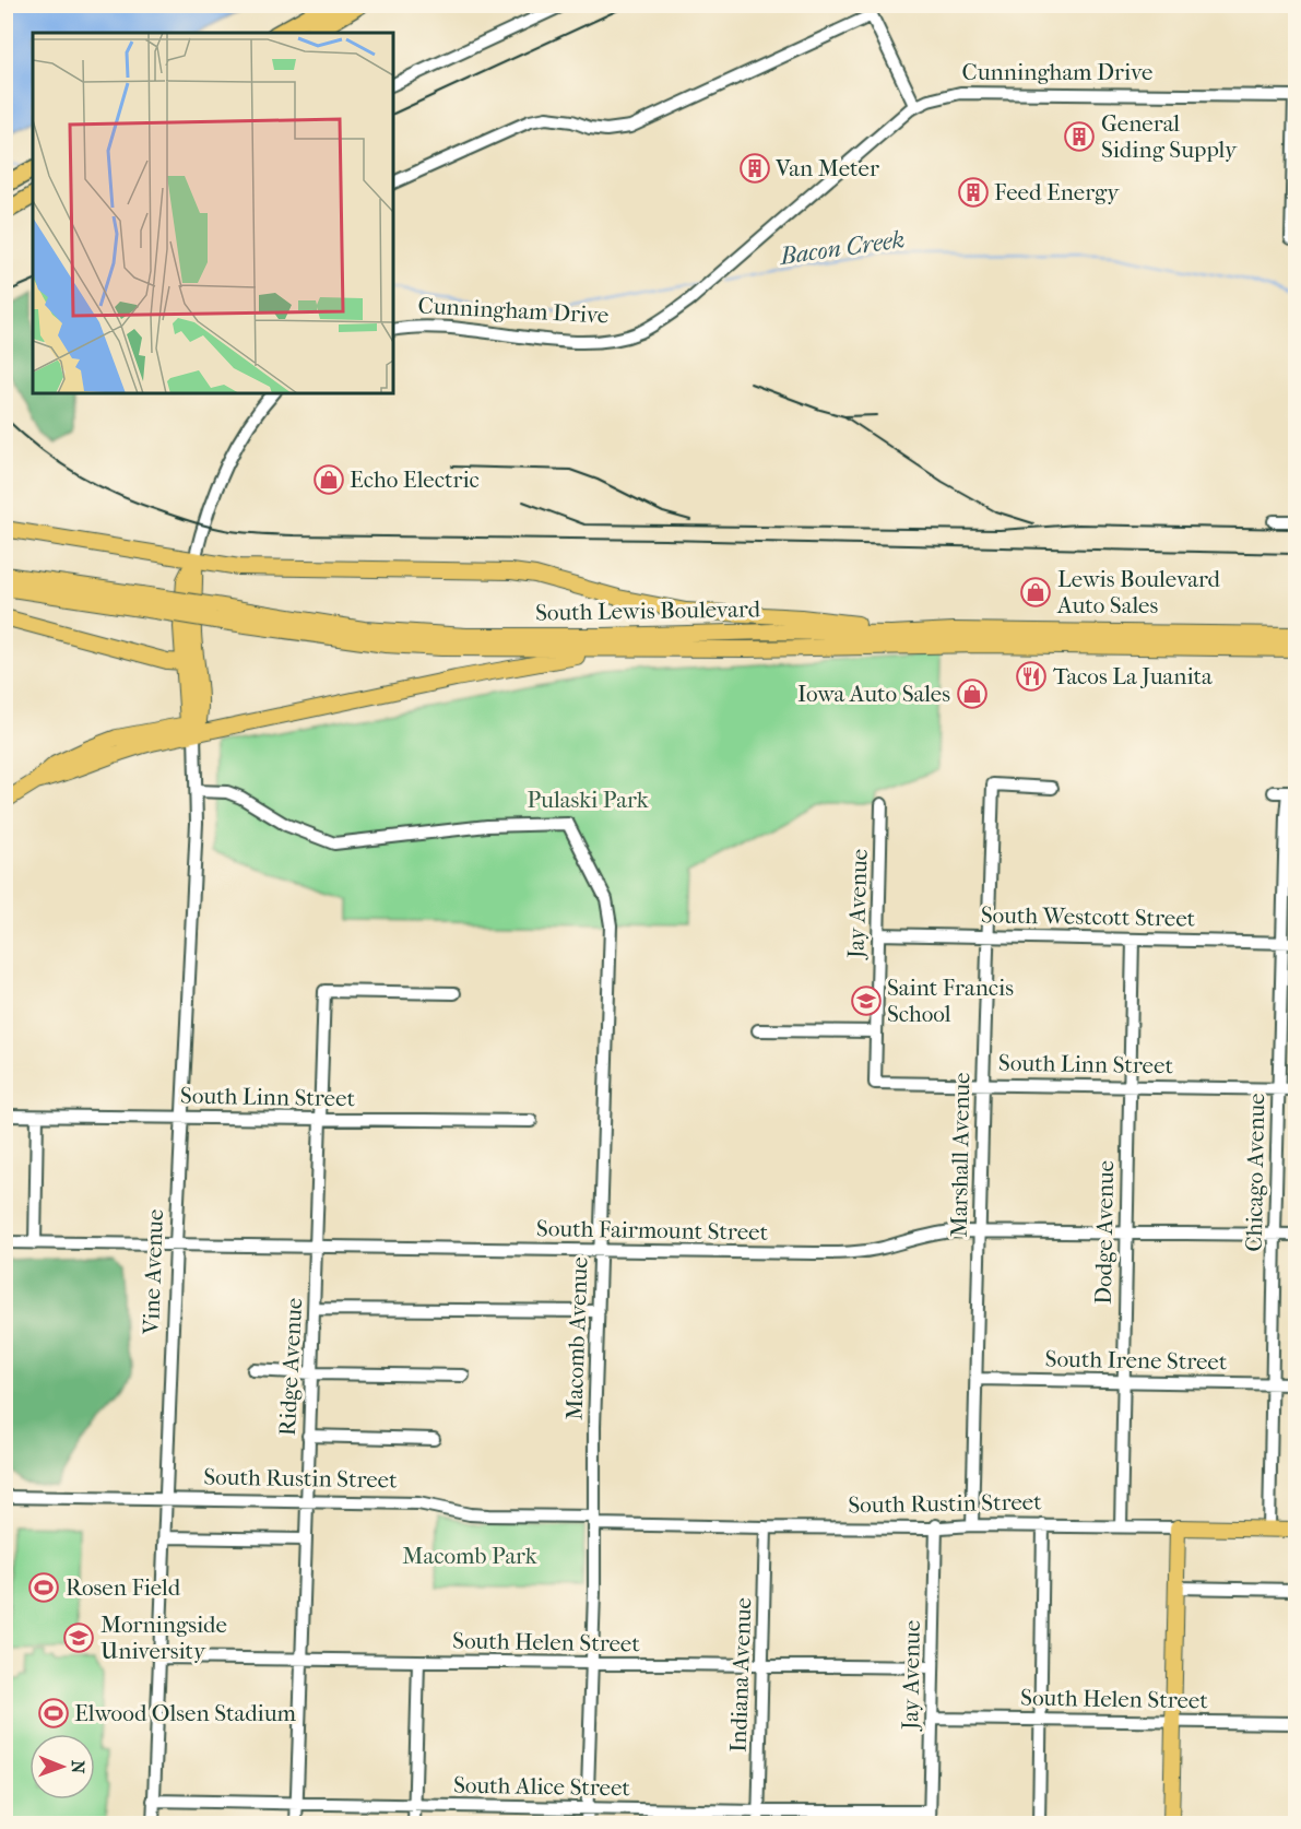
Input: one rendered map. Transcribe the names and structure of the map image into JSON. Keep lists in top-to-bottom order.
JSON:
{
  "streets": {
    "main road": ["South Lewis Boulevard", "South Rustin Street"],
    "street": [
      "Cunningham Drive",
      "Jay Avenue",
      "South Westcott Street",
      "South Linn Street",
      "Marshall Avenue",
      "Chicago Avenue",
      "South Fairmount Street",
      "Dodge Avenue",
      "Vine Avenue",
      "Macomb Avenue",
      "South Irene Street",
      "Ridge Avenue",
      "South Helen Street",
      "Indiana Avenue",
      "South Alice Street"
    ]
  },
  "crossings": [
    ["Jay Avenue", "South Westcott Street"],
    ["Jay Avenue", "South Linn Street"],
    ["Jay Avenue", "South Rustin Street"],
    ["Jay Avenue", "South Helen Street"],
    ["Jay Avenue", "South Alice Street"],
    ["South Westcott Street", "Marshall Avenue"],
    ["South Westcott Street", "Chicago Avenue"],
    ["South Westcott Street", "Dodge Avenue"],
    ["South Linn Street", "Marshall Avenue"],
    ["South Linn Street", "Chicago Avenue"],
    ["South Linn Street", "Dodge Avenue"],
    ["South Linn Street", "Vine Avenue"],
    ["South Linn Street", "Ridge Avenue"],
    ["Marshall Avenue", "South Fairmount Street"],
    ["Marshall Avenue", "South Irene Street"],
    ["Marshall Avenue", "South Rustin Street"],
    ["Chicago Avenue", "South Fairmount Street"],
    ["Chicago Avenue", "South Irene Street"],
    ["Chicago Avenue", "South Rustin Street"],
    ["South Fairmount Street", "Dodge Avenue"],
    ["South Fairmount Street", "Vine Avenue"],
    ["South Fairmount Street", "Macomb Avenue"],
    ["South Fairmount Street", "Ridge Avenue"],
    ["Dodge Avenue", "South Irene Street"],
    ["Dodge Avenue", "South Rustin Street"],
    ["Vine Avenue", "Macomb Avenue"],
    ["Vine Avenue", "South Rustin Street"],
    ["Vine Avenue", "South Helen Street"],
    ["Vine Avenue", "South Alice Street"],
    ["Macomb Avenue", "South Rustin Street"],
    ["Macomb Avenue", "South Helen Street"],
    ["Macomb Avenue", "South Alice Street"],
    ["Ridge Avenue", "South Rustin Street"],
    ["Ridge Avenue", "South Helen Street"],
    ["Ridge Avenue", "South Alice Street"],
    ["South Rustin Street", "Indiana Avenue"],
    ["South Helen Street", "Indiana Avenue"],
    ["Indiana Avenue", "South Alice Street"]
  ],
  "water": ["Bacon Creek"],
  "parks": ["Pulaski Park", "Macomb Park"],
  "places": {
    "building": ["General Siding Supply", "Van Meter", "Feed Energy"],
    "shop": ["Echo Electric", "Lewis Boulevard Auto Sales", "Iowa Auto Sales"],
    "restaurant": ["Tacos La Juanita"],
    "school or university": ["Saint Francis School", "Morningside University"],
    "sports": ["Rosen Field", "Elwood Olsen Stadium"]
  },
  "north": "right"
}
